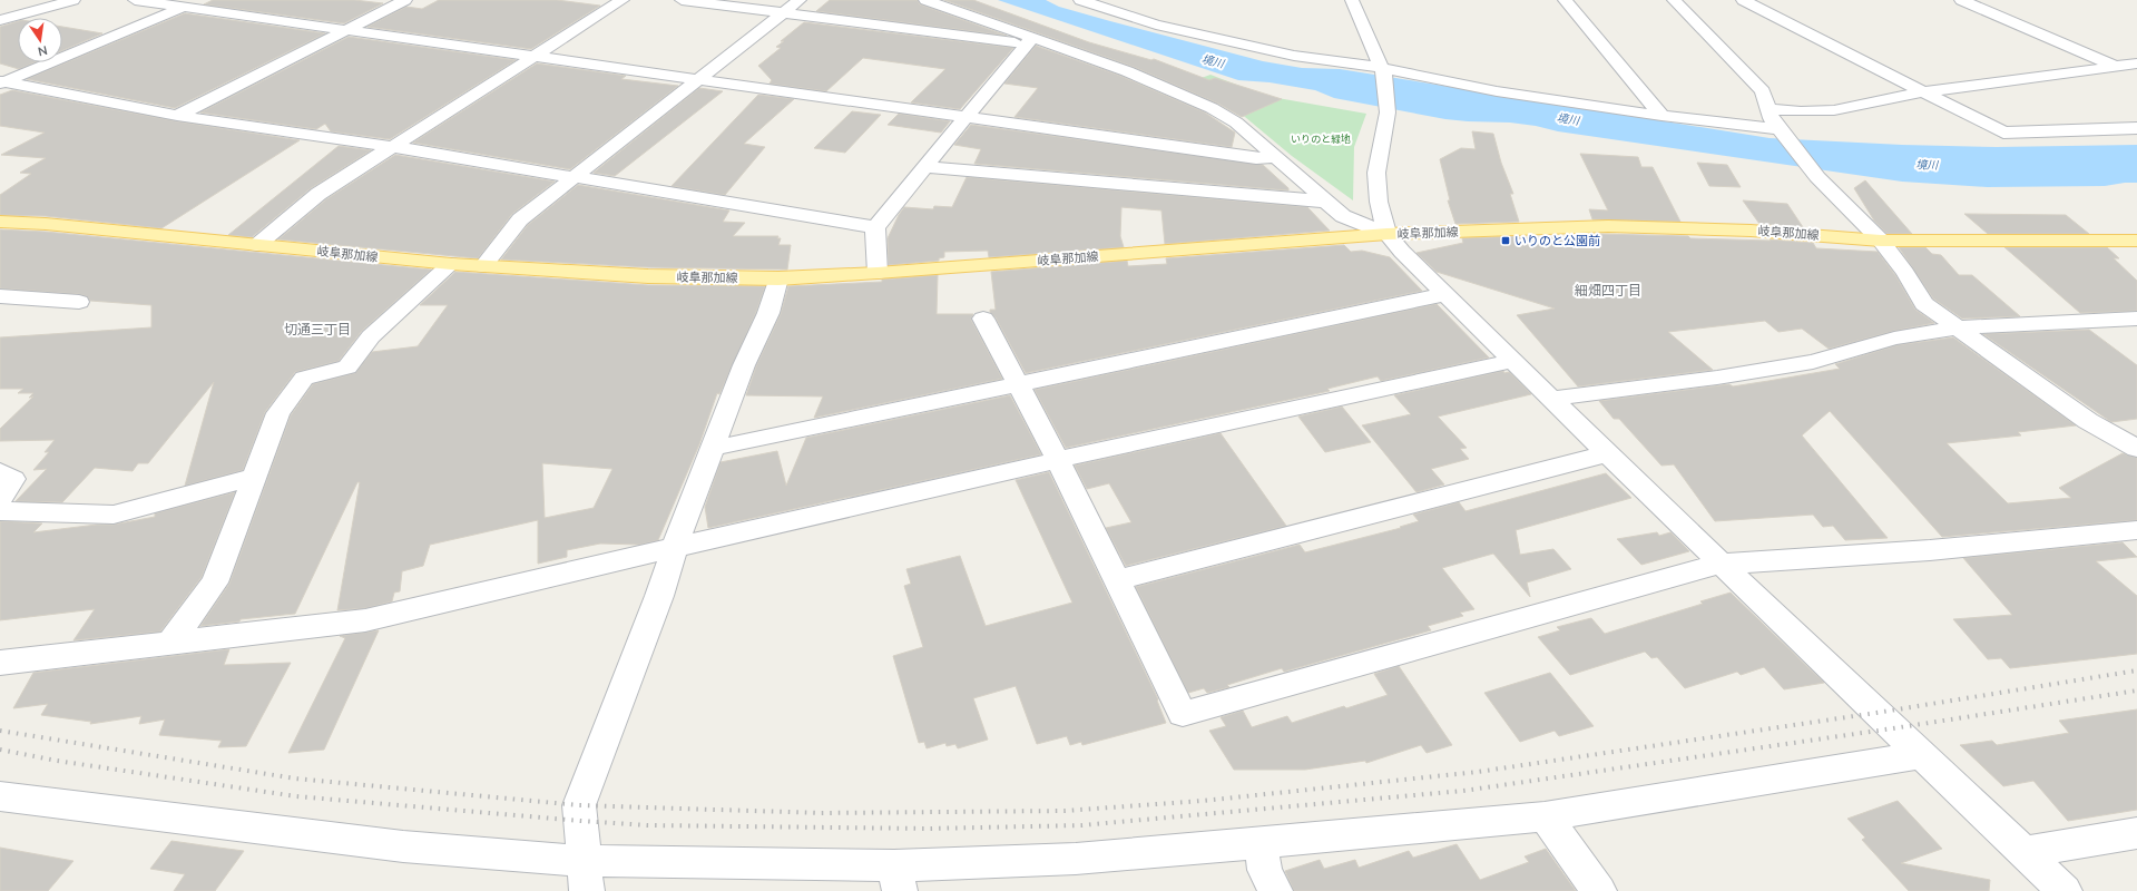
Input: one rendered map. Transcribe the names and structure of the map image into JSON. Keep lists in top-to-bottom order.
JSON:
{
  "streets": {
    "main road": ["岐阜那加線"]
  },
  "districts": ["細畑四丁目", "切通三丁目"],
  "water": ["境川"],
  "parks": ["いりのと緑地"],
  "places": {
    "transit": ["いりのと公園前"]
  },
  "north": "bottom"
}
